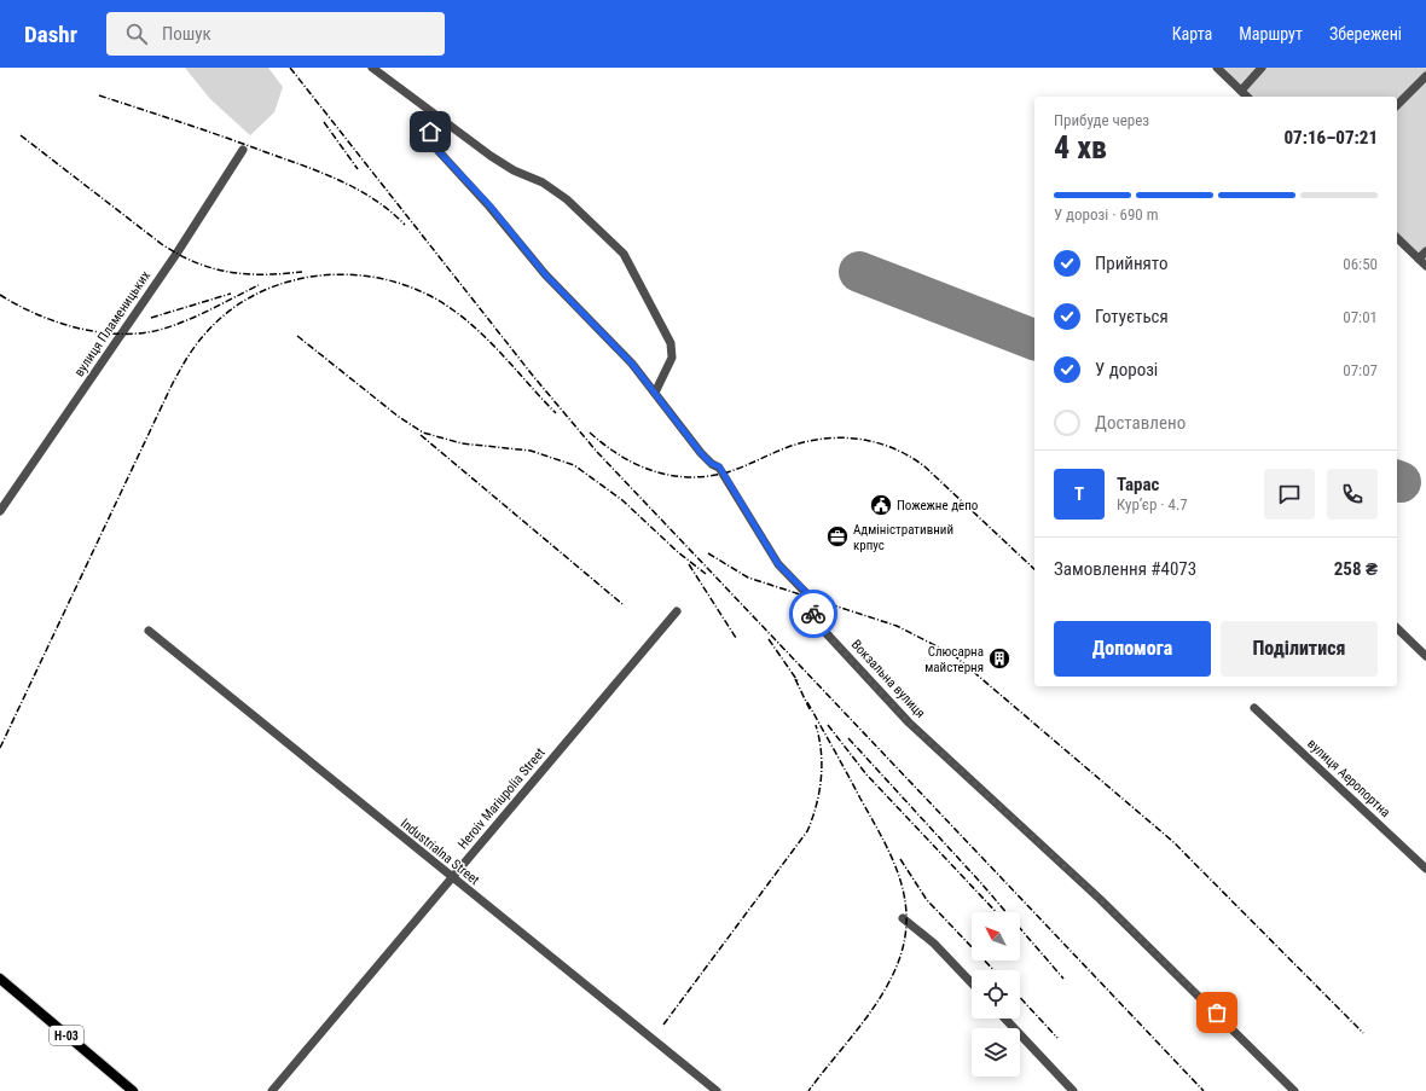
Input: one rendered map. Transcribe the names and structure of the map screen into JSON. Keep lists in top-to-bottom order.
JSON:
{
  "streets": {
    "main road": ["Н-03"],
    "street": [
      "вулиця Пламеницьких",
      "Вокзальна вулиця",
      "вулиця Аеропортна",
      "Heroiv Mariupolia Street",
      "Industrialna Street"
    ]
  },
  "crossings": [
    ["Heroiv Mariupolia Street", "Industrialna Street"]
  ],
  "places": {
    "public building": ["Пожежне депо"],
    "office": ["Адміністративний крпус"],
    "building": ["Слюсарна майстерня"]
  },
  "north": "top left",
  "page": {
    "header": "Dashr",
    "search": "Пошук",
    "nav": ["Карта", "Маршрут", "Збережені"],
    "heading": ["4 хв", "Прибуде через", "07:16–07:21"],
    "panel": [
      "Тарас",
      "Кур’єр · 4.7",
      "Замовлення #4073",
      "258 ₴"
    ],
    "bar": "У дорозі · 690 m",
    "list": [
      ["Прийнято", "06:50"],
      ["Готується", "07:01"],
      ["У дорозі", "07:07"],
      "Доставлено"
    ],
    "round": "Т",
    "buttons": ["Допомога", "Поділитися"]
  }
}
